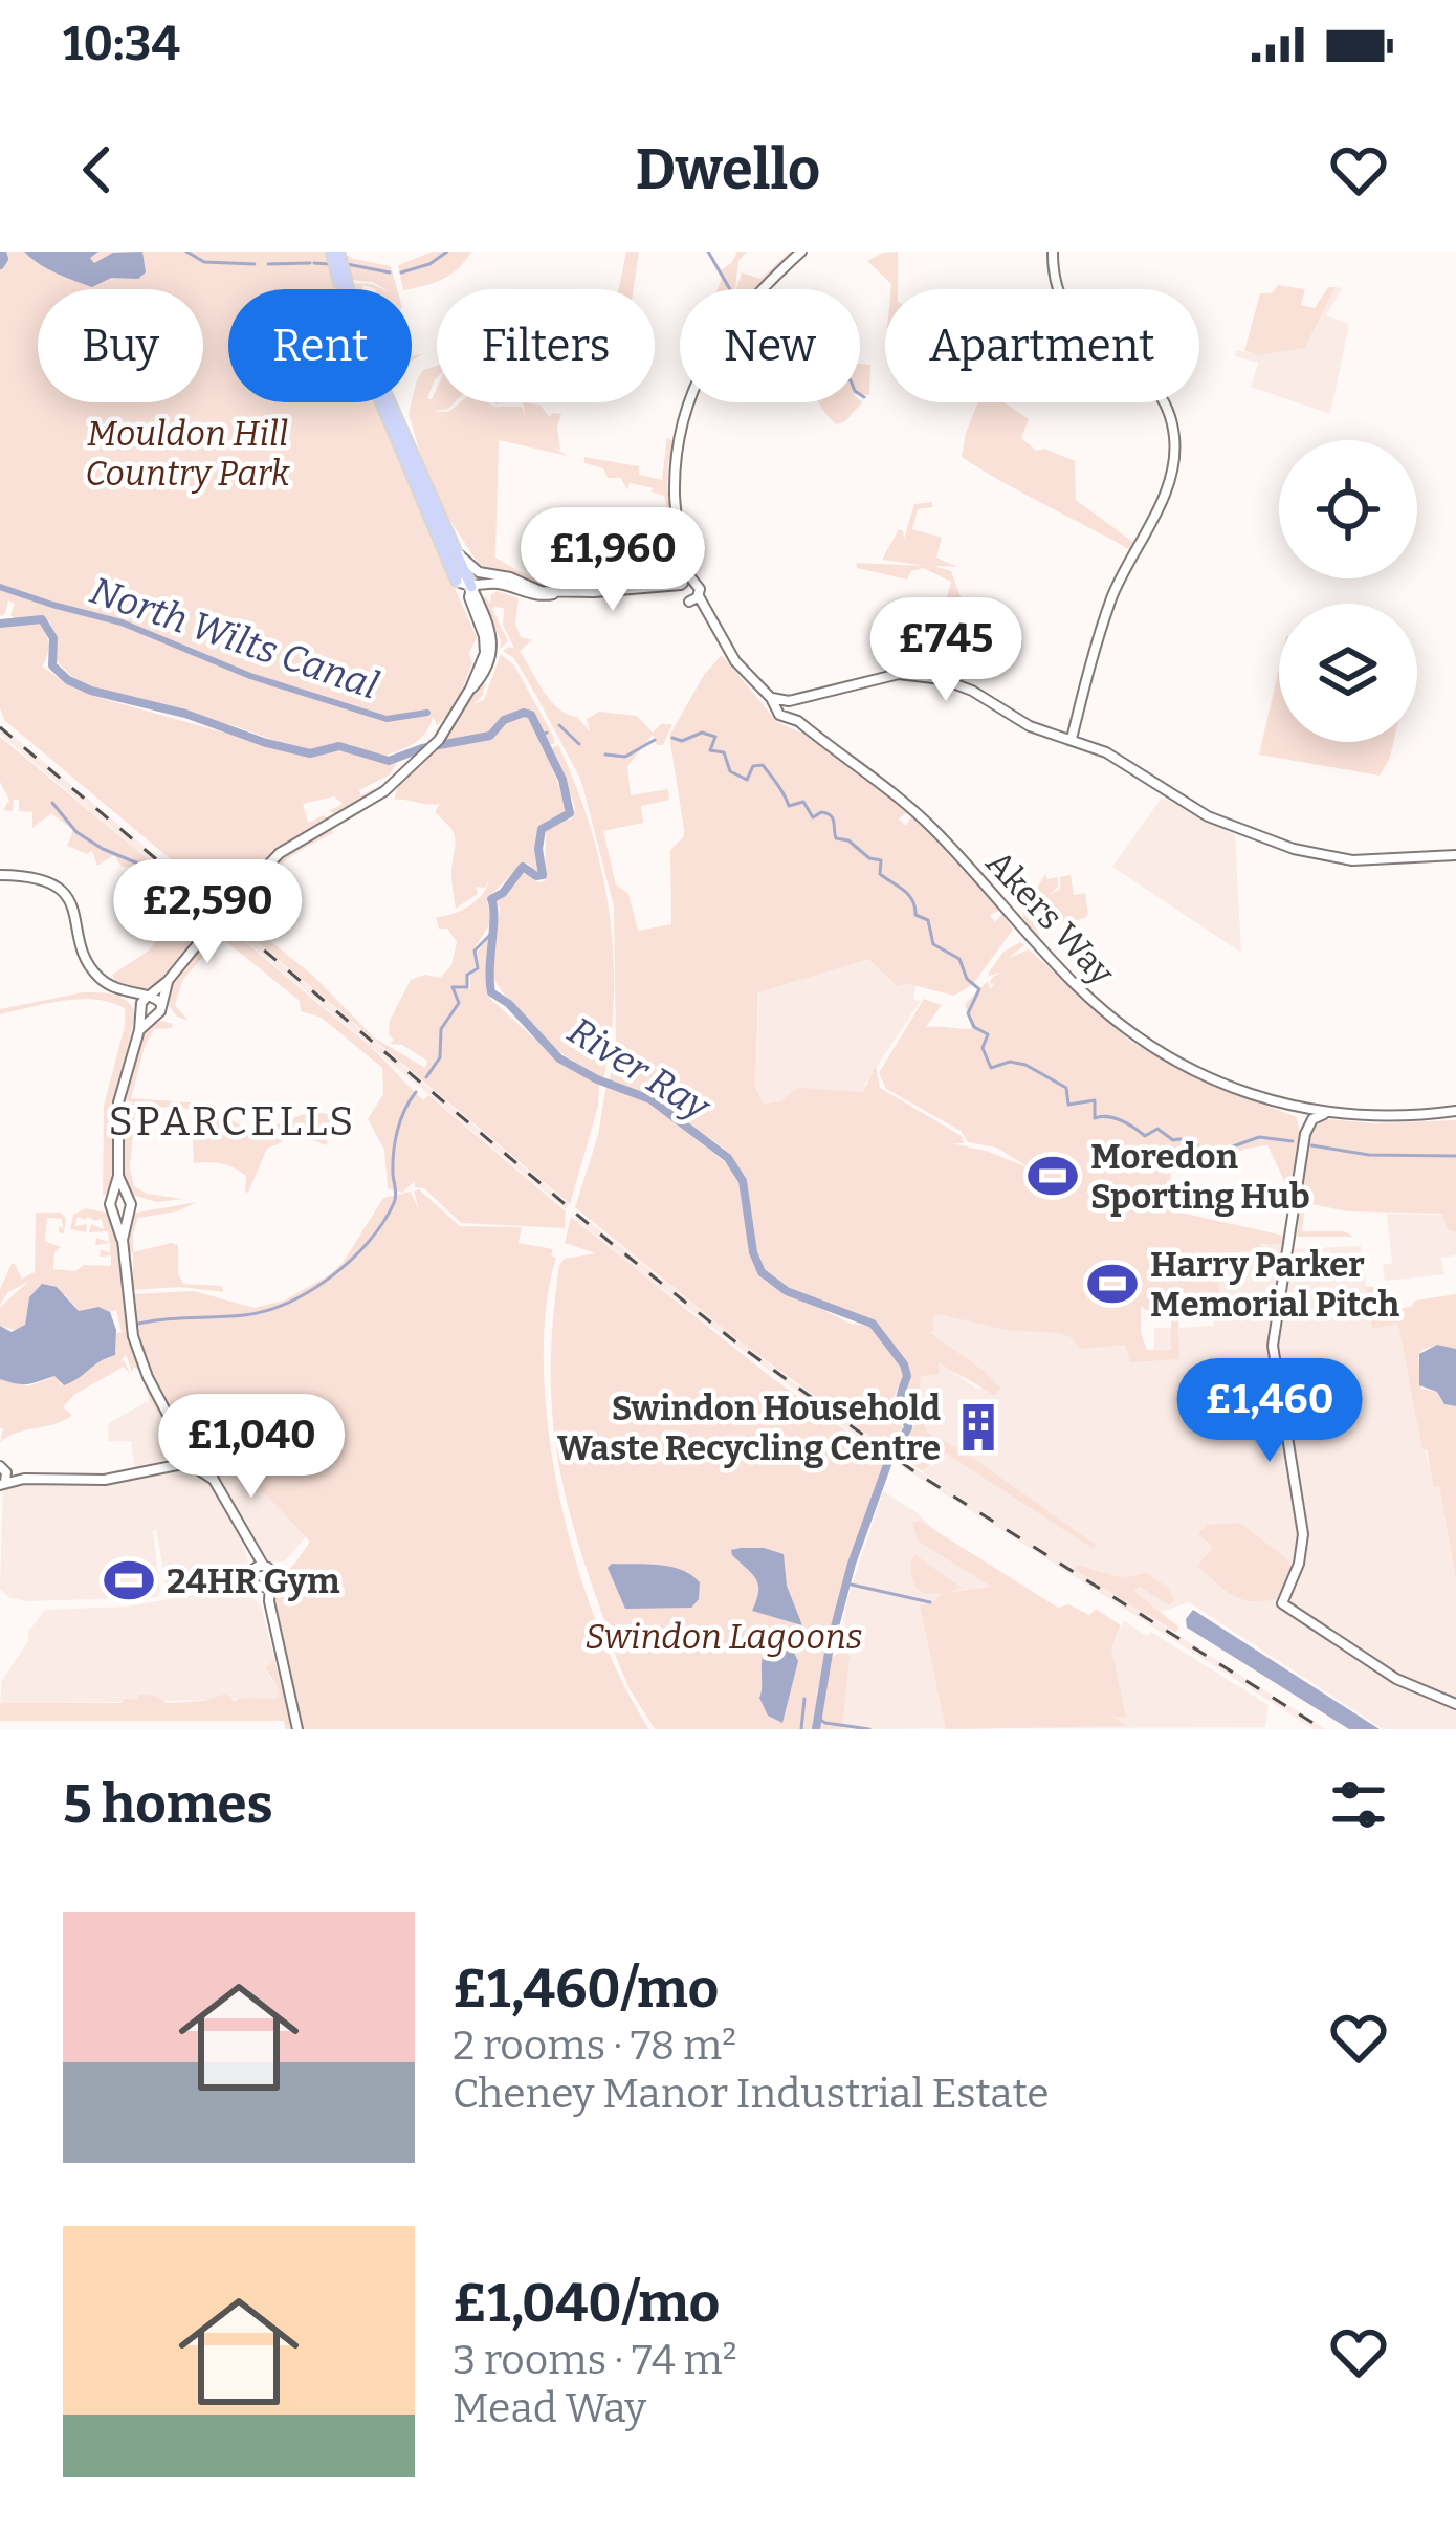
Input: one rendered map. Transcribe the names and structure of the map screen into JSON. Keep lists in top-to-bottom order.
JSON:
{
  "streets": {
    "main road": ["Akers Way"]
  },
  "districts": ["SPARCELLS"],
  "water": ["North Wilts Canal", "River Ray"],
  "parks": ["Mouldon Hill Country Park", "Swindon Lagoons"],
  "places": {
    "sports": ["Moredon Sporting Hub", "Harry Parker Memorial Pitch", "24HR Gym"],
    "building": ["Swindon Household Waste Recycling Centre"]
  },
  "page": {
    "status": "10:34",
    "header": "Dwello",
    "chip": [
      "Buy",
      "Rent",
      "Filters",
      "New",
      "Apartment"
    ],
    "price": [
      "£1,960",
      "£745",
      "£2,590",
      "£1,460",
      "£1,040"
    ],
    "heading": "5 homes",
    "list": [
      {
        "name": "£1,460/mo",
        "note": "2 rooms · 78 m² · Cheney Manor Industrial Estate"
      },
      {
        "name": "£1,040/mo",
        "note": "3 rooms · 74 m² · Mead Way"
      }
    ]
  }
}
